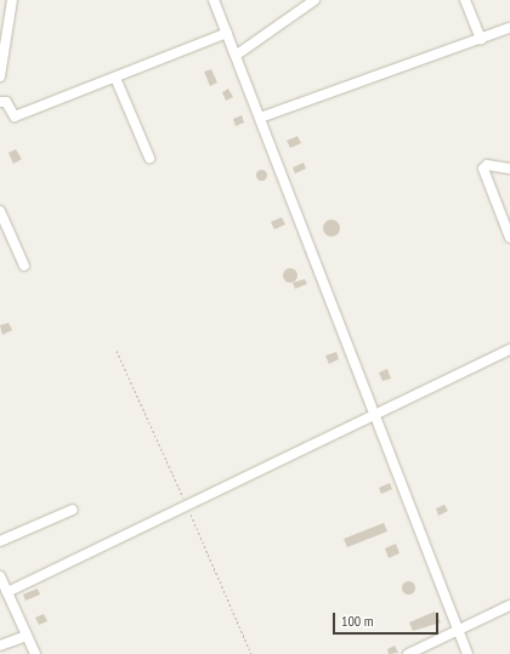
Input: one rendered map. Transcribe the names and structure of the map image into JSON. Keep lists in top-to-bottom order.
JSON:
{
  "scale_bar": "100 m"
}
